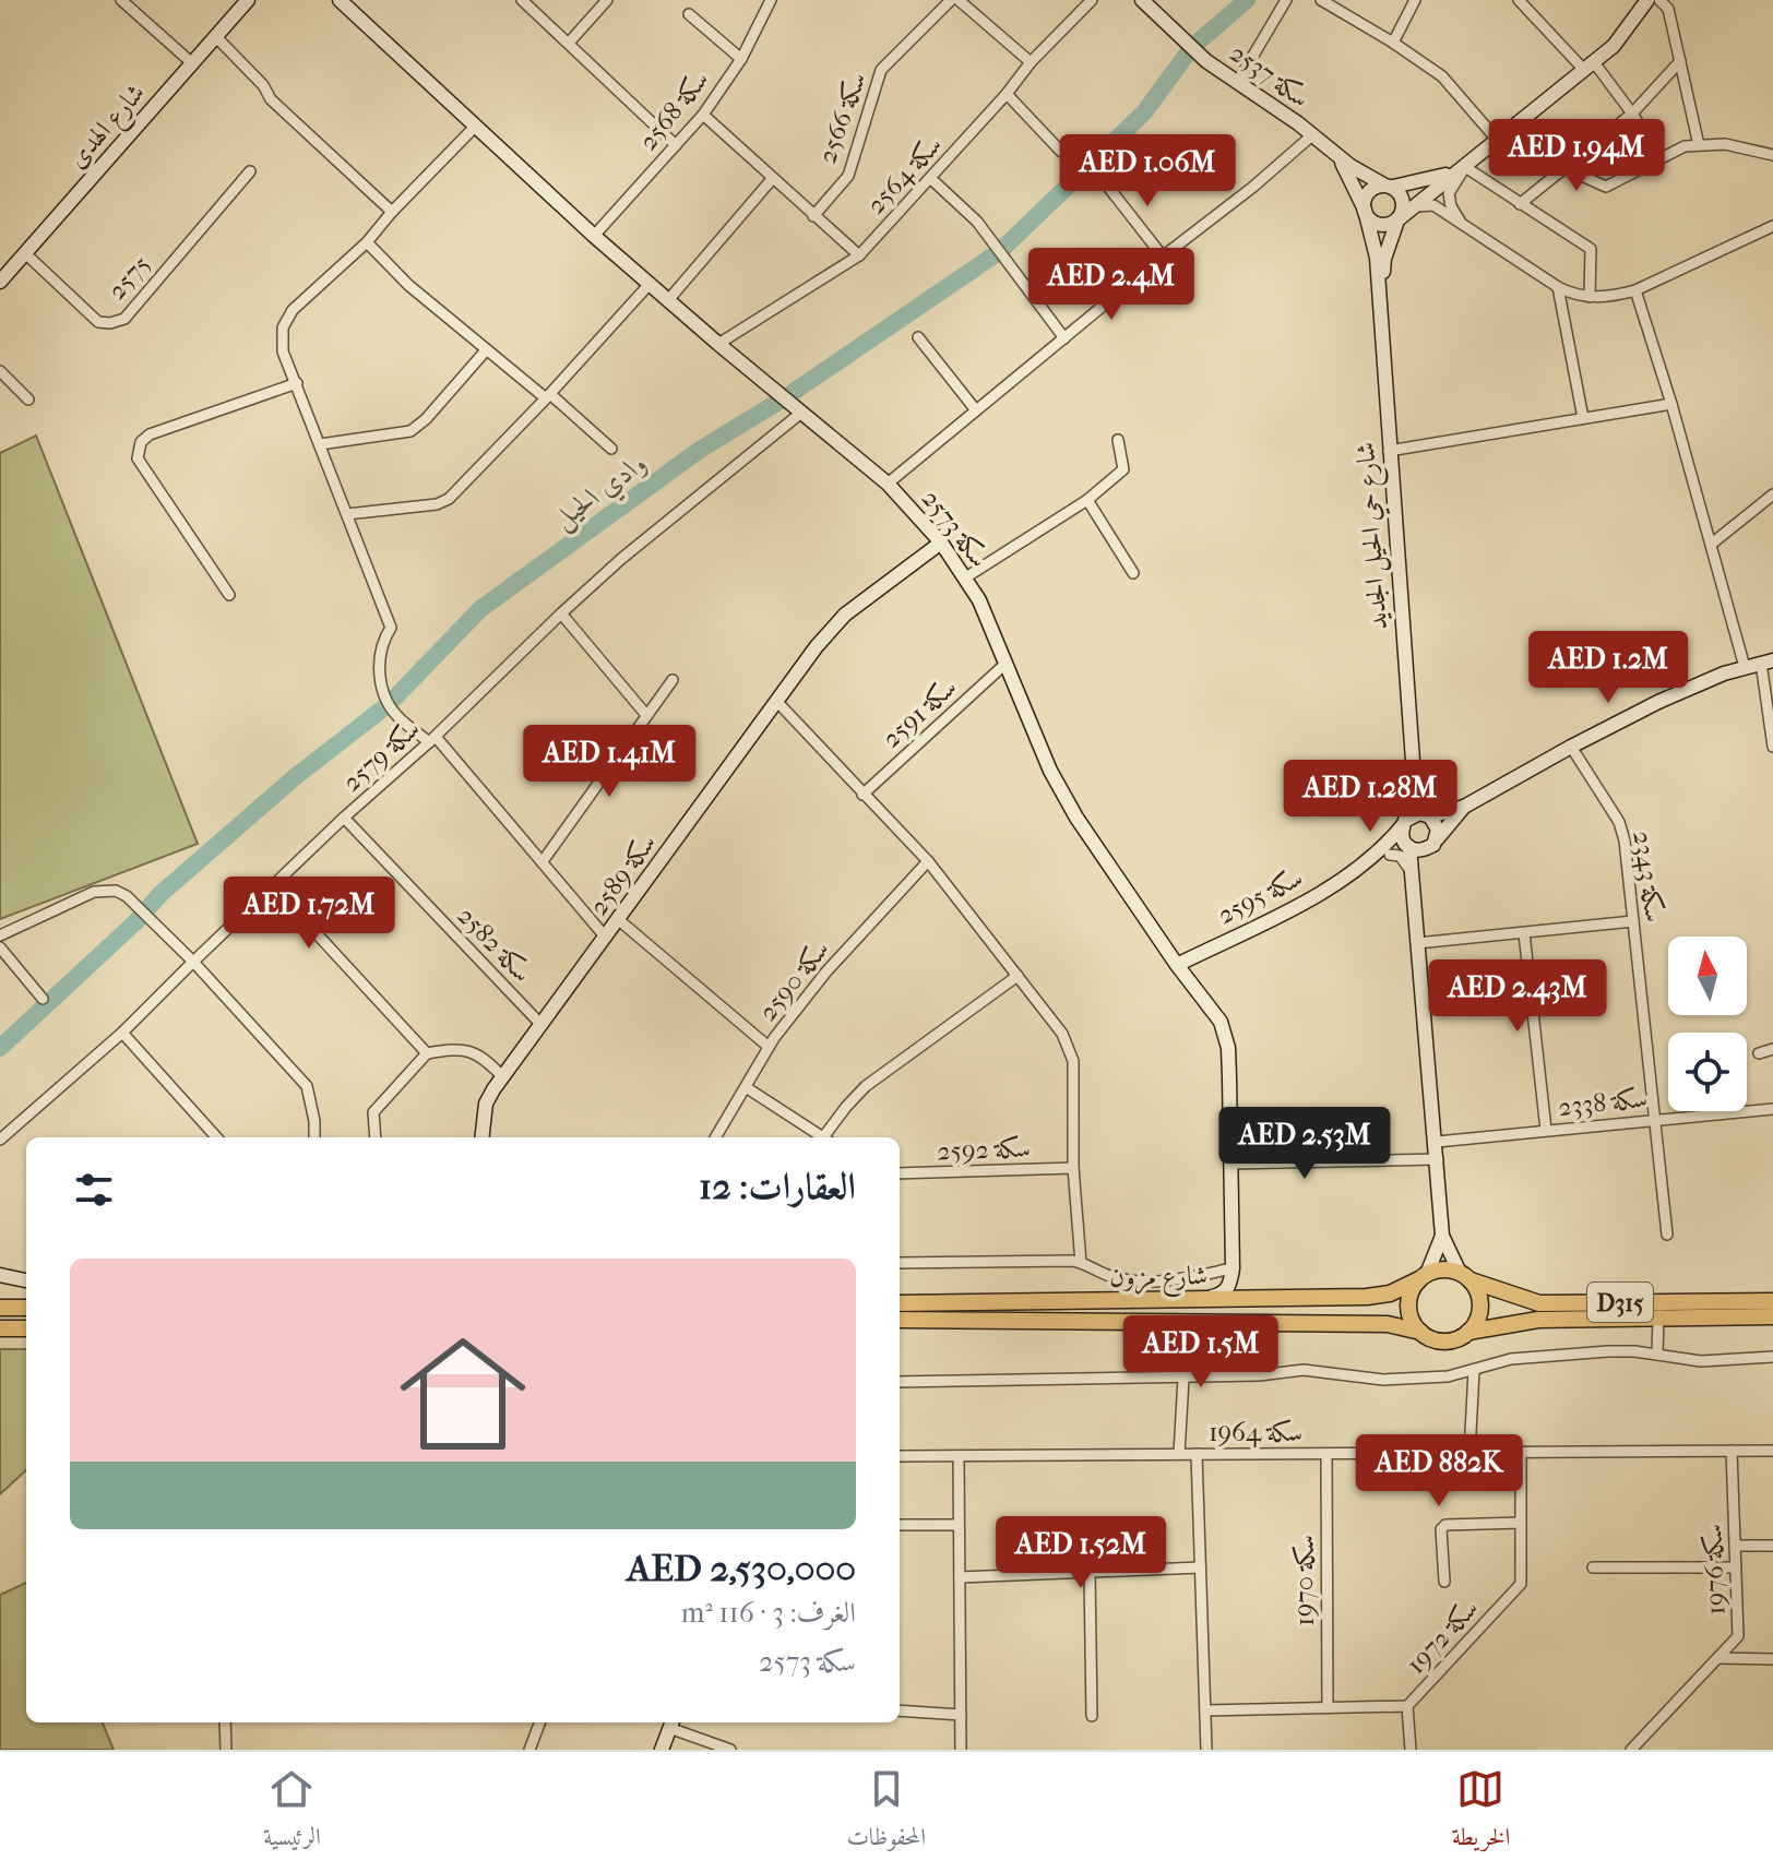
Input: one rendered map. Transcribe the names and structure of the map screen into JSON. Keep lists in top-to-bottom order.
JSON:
{
  "streets": {
    "main road": ["شارع مزون", "D315"],
    "street": [
      "سكة 2537",
      "سكة 2568",
      "سكة 2566",
      "شارع الهدى",
      "سكة 2564",
      "2575",
      "سكة 2573",
      "شارع حي الحيل الجديد",
      "سكة 2591",
      "سكة 2579",
      "سكة 2589",
      "سكة 2343",
      "سكة 2595",
      "سكة 2582",
      "سكة 2590",
      "سكة 2338",
      "سكة 2592",
      "سكة 1964",
      "سكة 1976",
      "سكة 1970",
      "سكة 1972"
    ]
  },
  "crossings": [
    ["سكة 2568", "سكة 2573"],
    ["شارع الهدى", "2575"],
    ["سكة 2564", "سكة 2573"],
    ["سكة 2573", "سكة 2591"],
    ["سكة 2573", "سكة 2579"],
    ["سكة 2573", "سكة 2589"],
    ["سكة 2573", "سكة 2595"],
    ["شارع حي الحيل الجديد", "سكة 2595"],
    ["سكة 2579", "سكة 2582"],
    ["سكة 2589", "سكة 2582"],
    ["سكة 2343", "سكة 2338"],
    ["شارع مزون", "D315"],
    ["سكة 1964", "سكة 1976"],
    ["سكة 1964", "سكة 1970"],
    ["سكة 1964", "سكة 1972"],
    ["سكة 1970", "سكة 1972"]
  ],
  "water": ["وادي الحيل"],
  "north": "top",
  "page": {
    "price": [
      "AED 1.94M",
      "AED 1.06M",
      "AED 2.4M",
      "AED 1.2M",
      "AED 1.41M",
      "AED 1.28M",
      "AED 1.72M",
      "AED 2.43M",
      "AED 2.53M",
      "AED 1.5M",
      "AED 882K",
      "AED 1.52M"
    ],
    "heading": "العقارات: 12",
    "list": [
      {
        "name": "AED 2,530,000",
        "note": "الغرف: 3 · 116 m² · سكة 2573"
      }
    ],
    "tabs": ["الخريطة", "المحفوظات", "الرئيسية"]
  }
}
